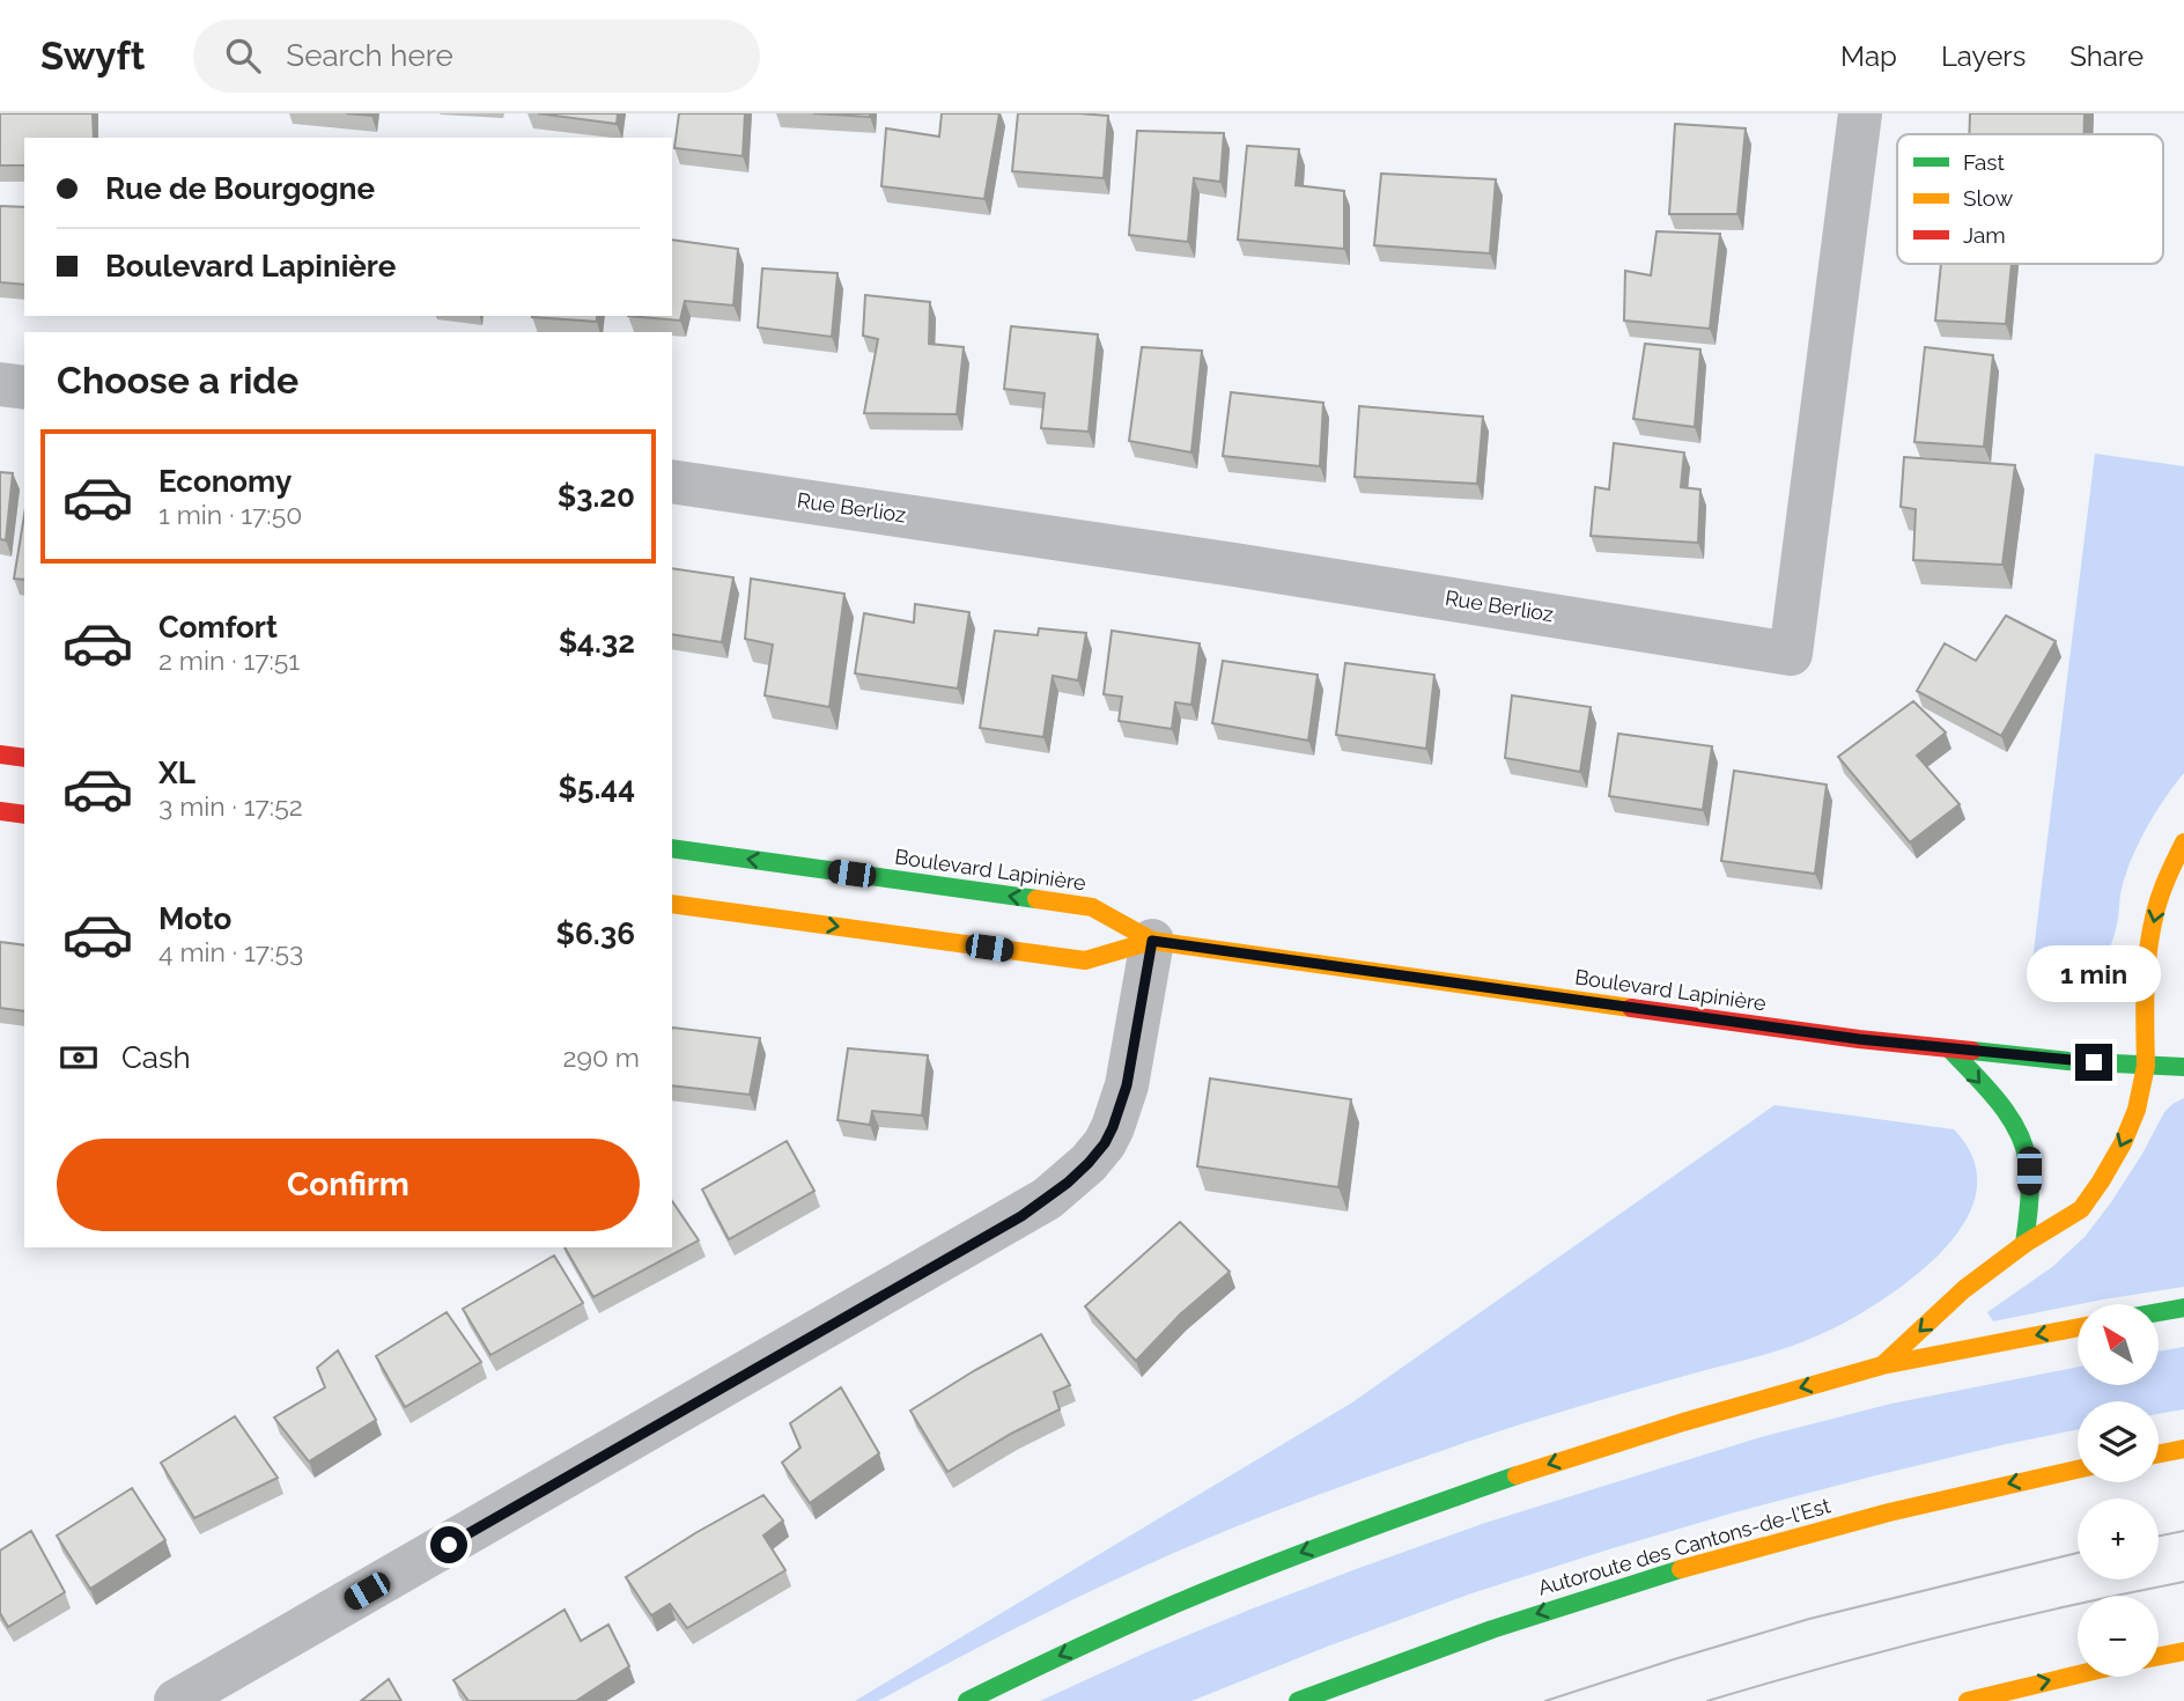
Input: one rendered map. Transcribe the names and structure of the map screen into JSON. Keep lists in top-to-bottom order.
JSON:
{
  "streets": {
    "main road": ["Boulevard Lapinière", "Autoroute des Cantons-de-l'Est"],
    "street": ["Rue Berlioz"]
  },
  "legend": ["Fast", "Slow", "Jam"],
  "north": "top left",
  "page": {
    "header": "Swyft",
    "search": "Search here",
    "nav": ["Map", "Layers", "Share"],
    "banner": ["Rue de Bourgogne", "Boulevard Lapinière"],
    "heading": "Choose a ride",
    "list": [
      {
        "name": "Economy",
        "note": "1 min · 17:50",
        "value": "$3.20"
      },
      {
        "name": "Comfort",
        "note": "2 min · 17:51",
        "value": "$4.32"
      },
      {
        "name": "XL",
        "note": "3 min · 17:52",
        "value": "$5.44"
      },
      {
        "name": "Moto",
        "note": "4 min · 17:53",
        "value": "$6.36"
      }
    ],
    "bubble": "1 min",
    "pay": ["Cash", "290 m"],
    "buttons": "Confirm",
    "map_buttons": ["+", "−"]
  }
}
